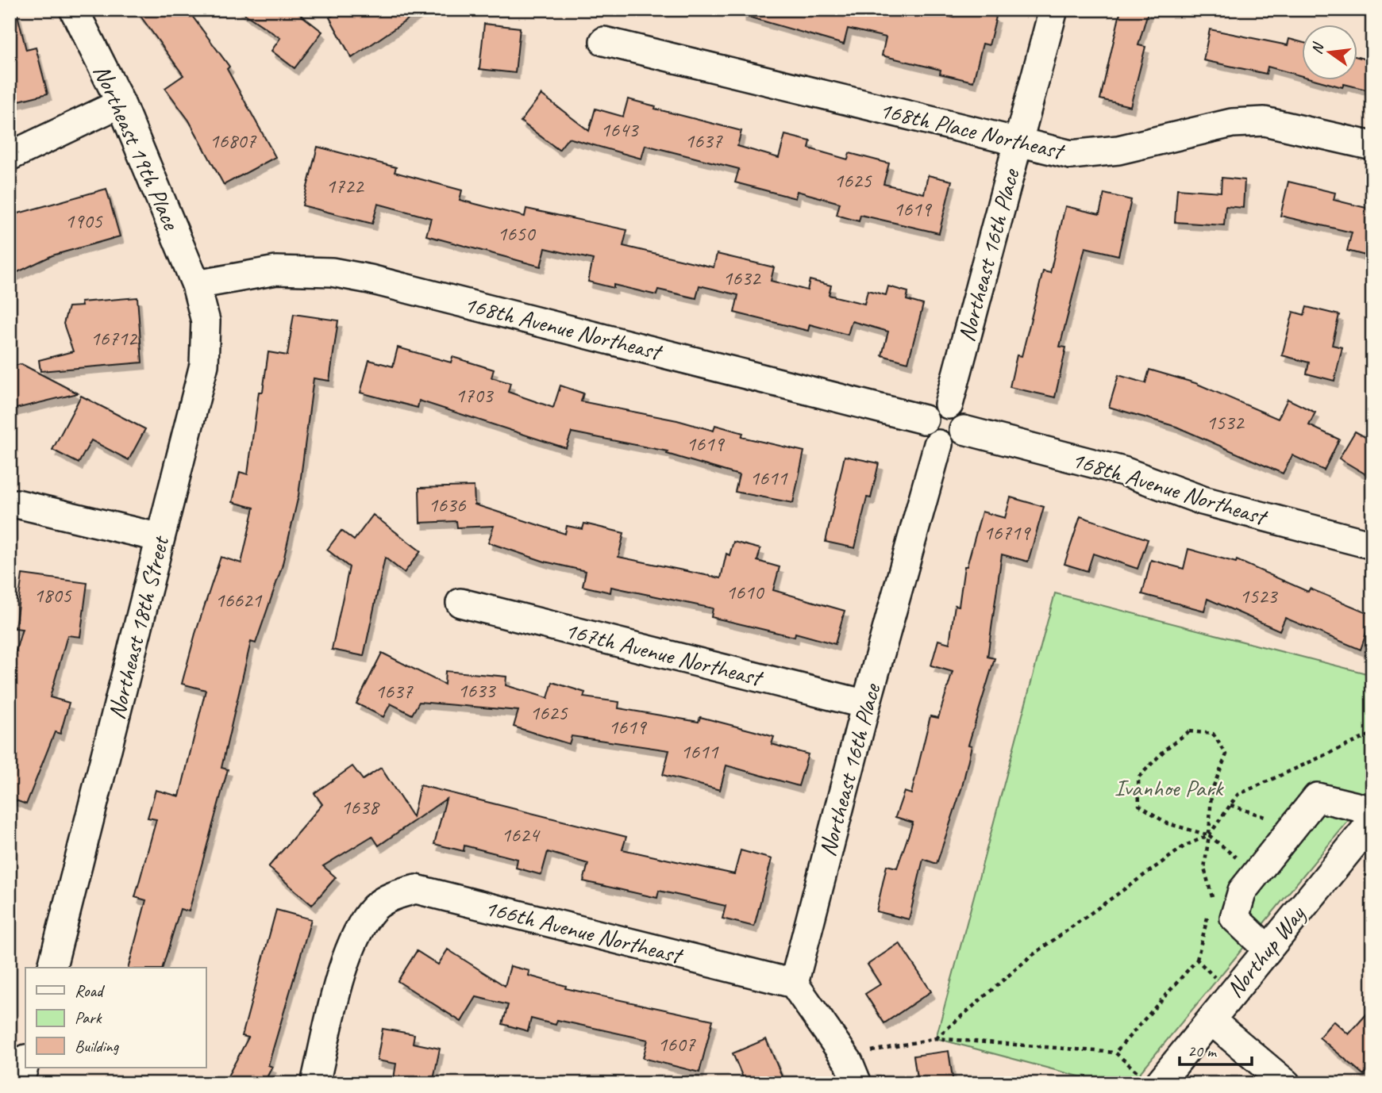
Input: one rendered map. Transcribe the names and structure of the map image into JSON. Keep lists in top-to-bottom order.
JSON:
{
  "streets": {
    "street": [
      "168th Place Northeast",
      "Northeast 19th Place",
      "Northeast 16th Place",
      "168th Avenue Northeast",
      "Northeast 18th Street",
      "167th Avenue Northeast",
      "166th Avenue Northeast",
      "Northup Way"
    ]
  },
  "crossings": [
    ["168th Place Northeast", "Northeast 16th Place"],
    ["Northeast 19th Place", "168th Avenue Northeast"],
    ["Northeast 19th Place", "Northeast 18th Street"],
    ["Northeast 16th Place", "168th Avenue Northeast"],
    ["Northeast 16th Place", "167th Avenue Northeast"],
    ["Northeast 16th Place", "166th Avenue Northeast"],
    ["168th Avenue Northeast", "Northeast 18th Street"]
  ],
  "parks": ["Ivanhoe Park"],
  "house_numbers": [
    "1643",
    "16807",
    "1637",
    "1625",
    "1722",
    "1619",
    "1905",
    "1650",
    "1632",
    "16712",
    "1703",
    "1532",
    "1619",
    "1611",
    "1636",
    "16719",
    "1610",
    "1805",
    "1523",
    "16621",
    "1633",
    "1637",
    "1625",
    "1619",
    "1611",
    "1638",
    "1624",
    "1607"
  ],
  "legend": ["Road", "Park", "Building"],
  "scale_bar": "20 m",
  "north": "left"
}
